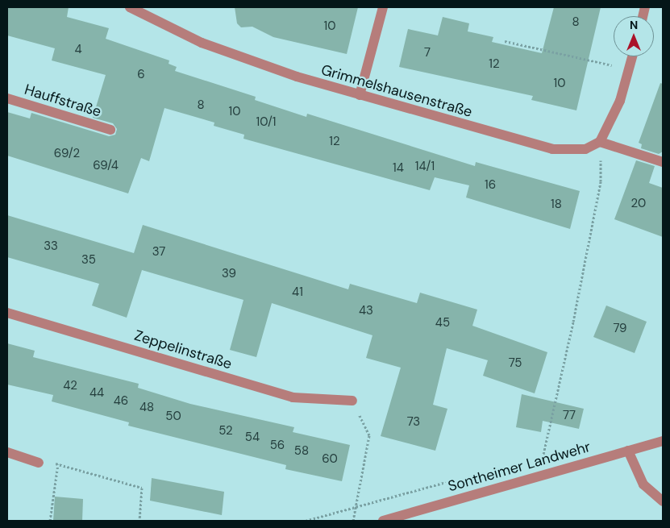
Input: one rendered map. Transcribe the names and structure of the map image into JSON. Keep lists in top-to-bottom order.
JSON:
{
  "streets": {
    "street": [
      "Grimmelshausenstraße",
      "Hauffstraße",
      "Zeppelinstraße",
      "Sontheimer Landwehr"
    ]
  },
  "house_numbers": [
    "8",
    "10",
    "4",
    "7",
    "12",
    "6",
    "10",
    "8",
    "10",
    "10/1",
    "12",
    "69/2",
    "69/4",
    "14/1",
    "14",
    "16",
    "20",
    "18",
    "33",
    "37",
    "35",
    "39",
    "41",
    "43",
    "45",
    "79",
    "75",
    "42",
    "44",
    "46",
    "48",
    "77",
    "50",
    "73",
    "52",
    "54",
    "56",
    "58",
    "60"
  ],
  "north": "top"
}
